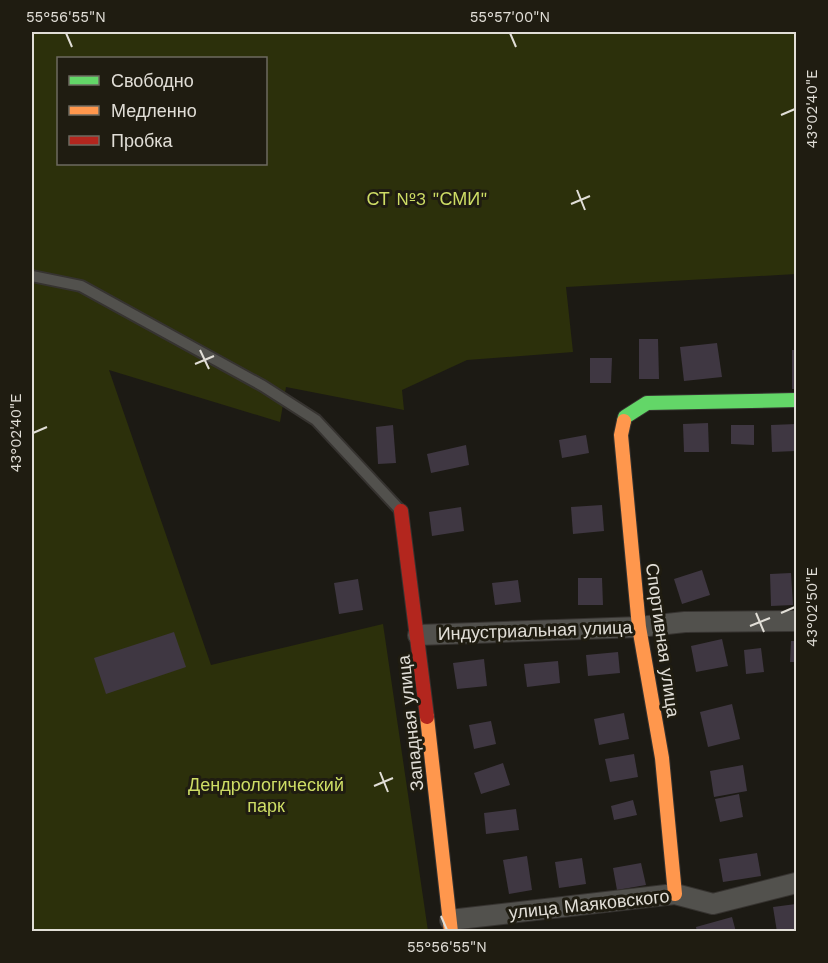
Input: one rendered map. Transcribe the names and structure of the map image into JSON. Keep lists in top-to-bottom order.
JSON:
{
  "streets": {
    "street": [
      "Индустриальная улица",
      "Спортивная улица",
      "Западная улица",
      "улица Маяковского"
    ]
  },
  "crossings": [
    ["Индустриальная улица", "Спортивная улица"],
    ["Индустриальная улица", "Западная улица"],
    ["Спортивная улица", "улица Маяковского"],
    ["Западная улица", "улица Маяковского"]
  ],
  "parks": ["СТ №3 \"СМИ\"", "Дендрологический парк"],
  "legend": ["Свободно", "Медленно", "Пробка"],
  "coordinates": [
    "55°56'55\"N",
    "55°57'00\"N",
    "43°02'40\"E",
    "43°02'50\"E"
  ]
}
